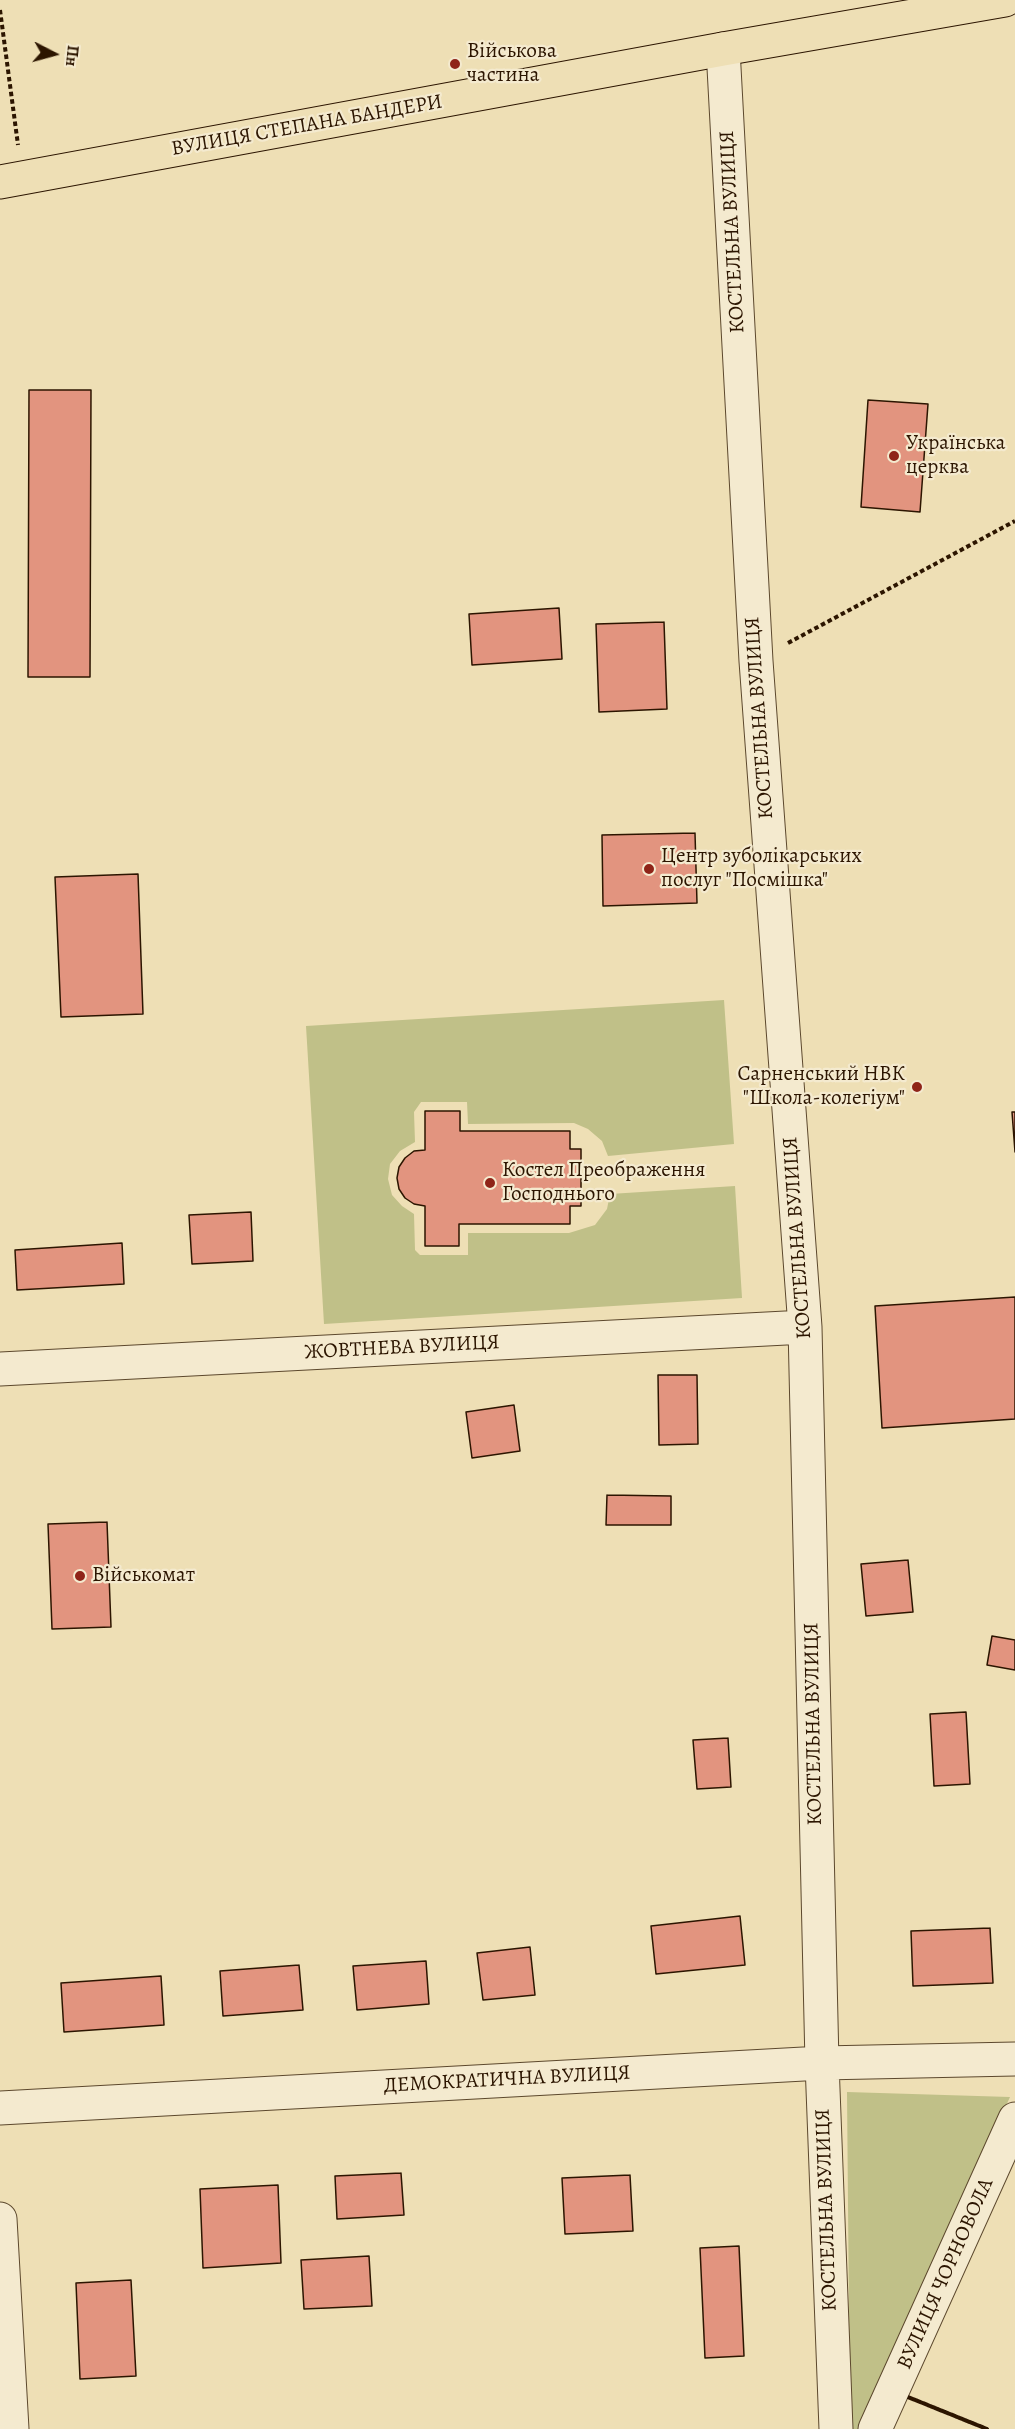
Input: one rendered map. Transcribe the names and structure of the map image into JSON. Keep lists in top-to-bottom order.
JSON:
{
  "streets": {
    "main road": ["ВУЛИЦЯ СТЕПАНА БАНДЕРИ"],
    "street": [
      "КОСТЕЛЬНА ВУЛИЦЯ",
      "ЖОВТНЕВА ВУЛИЦЯ",
      "ДЕМОКРАТИЧНА ВУЛИЦЯ",
      "ВУЛИЦЯ ЧОРНОВОЛА"
    ]
  },
  "crossings": [
    ["ВУЛИЦЯ СТЕПАНА БАНДЕРИ", "КОСТЕЛЬНА ВУЛИЦЯ"],
    ["КОСТЕЛЬНА ВУЛИЦЯ", "ЖОВТНЕВА ВУЛИЦЯ"],
    ["КОСТЕЛЬНА ВУЛИЦЯ", "ДЕМОКРАТИЧНА ВУЛИЦЯ"]
  ],
  "places": [
    "Військова частина",
    "Українська церква",
    "Центр зуболікарських послуг \"Посмішка\"",
    "Сарненський НВК \"Школа-колегіум\"",
    "Костел Преображення Господнього",
    "Військомат"
  ],
  "north": "right"
}
